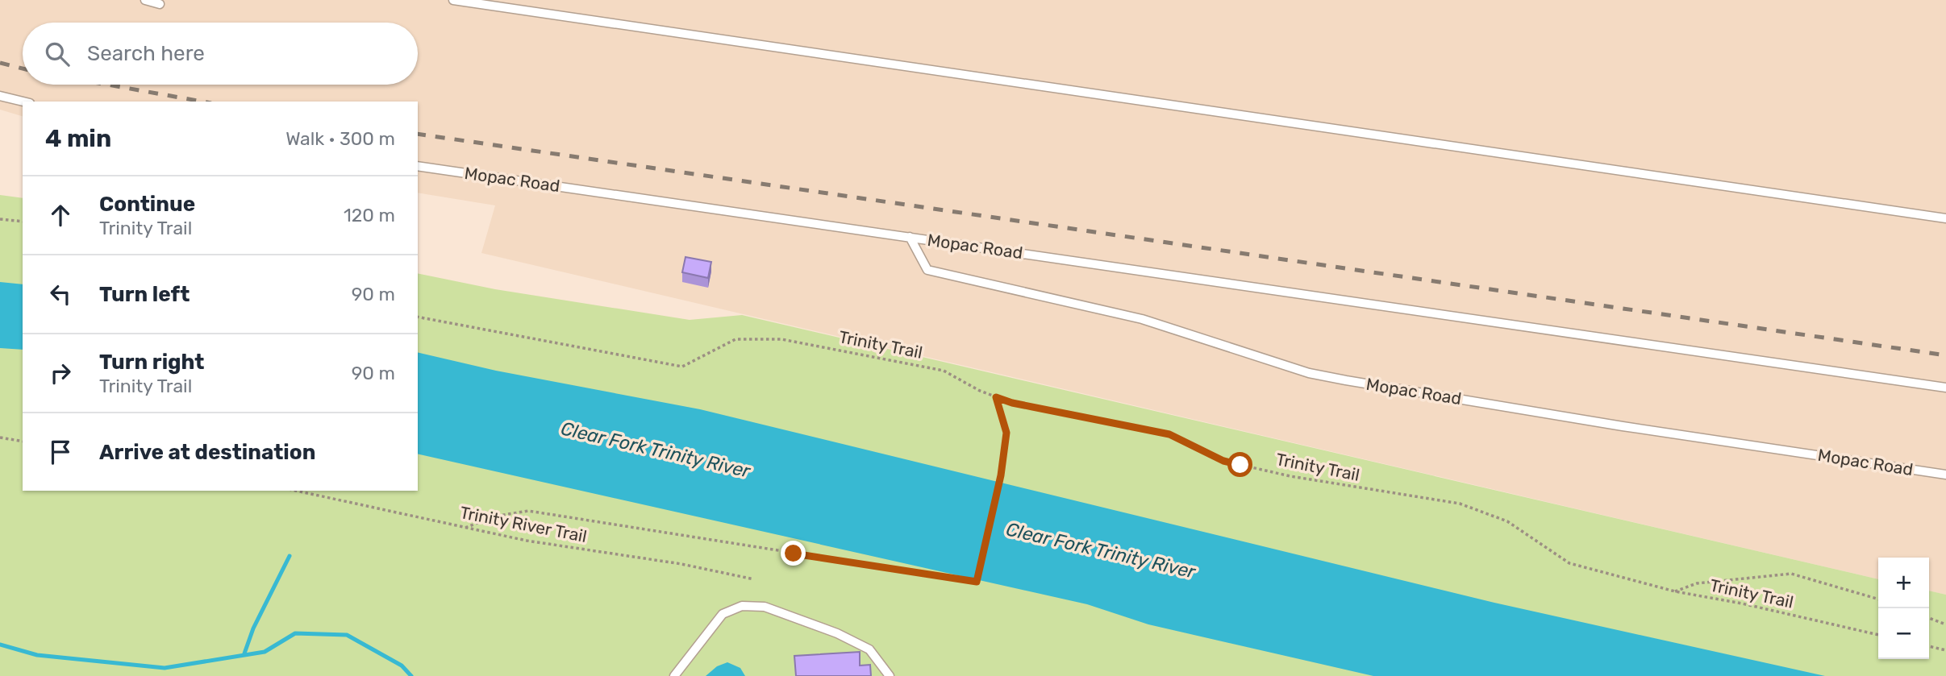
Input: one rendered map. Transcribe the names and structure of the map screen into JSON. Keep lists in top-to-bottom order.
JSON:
{
  "streets": {
    "lane": ["Mopac Road"],
    "path": ["Trinity Trail", "Trinity River Trail"]
  },
  "water": ["Clear Fork Trinity River"],
  "page": {
    "search": "Search here",
    "heading": ["4 min", "Walk · 300 m"],
    "list": [
      ["Continue", "Trinity Trail", "120 m"],
      ["Turn left", "90 m"],
      ["Turn right", "Trinity Trail", "90 m"],
      "Arrive at destination"
    ],
    "map_buttons": ["+", "−"]
  }
}
